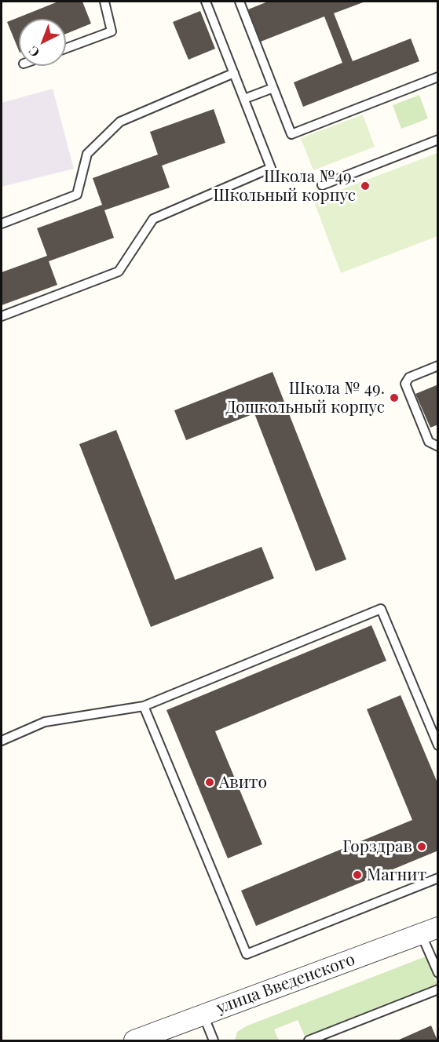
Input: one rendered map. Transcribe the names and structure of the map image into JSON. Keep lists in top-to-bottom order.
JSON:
{
  "streets": {
    "street": ["улица Введенского"]
  },
  "places": [
    "Школа №49. Школьный корпус",
    "Школа № 49. Дошкольный корпус",
    "Авито",
    "Горздрав",
    "Магнит"
  ],
  "north": "bottom left"
}
